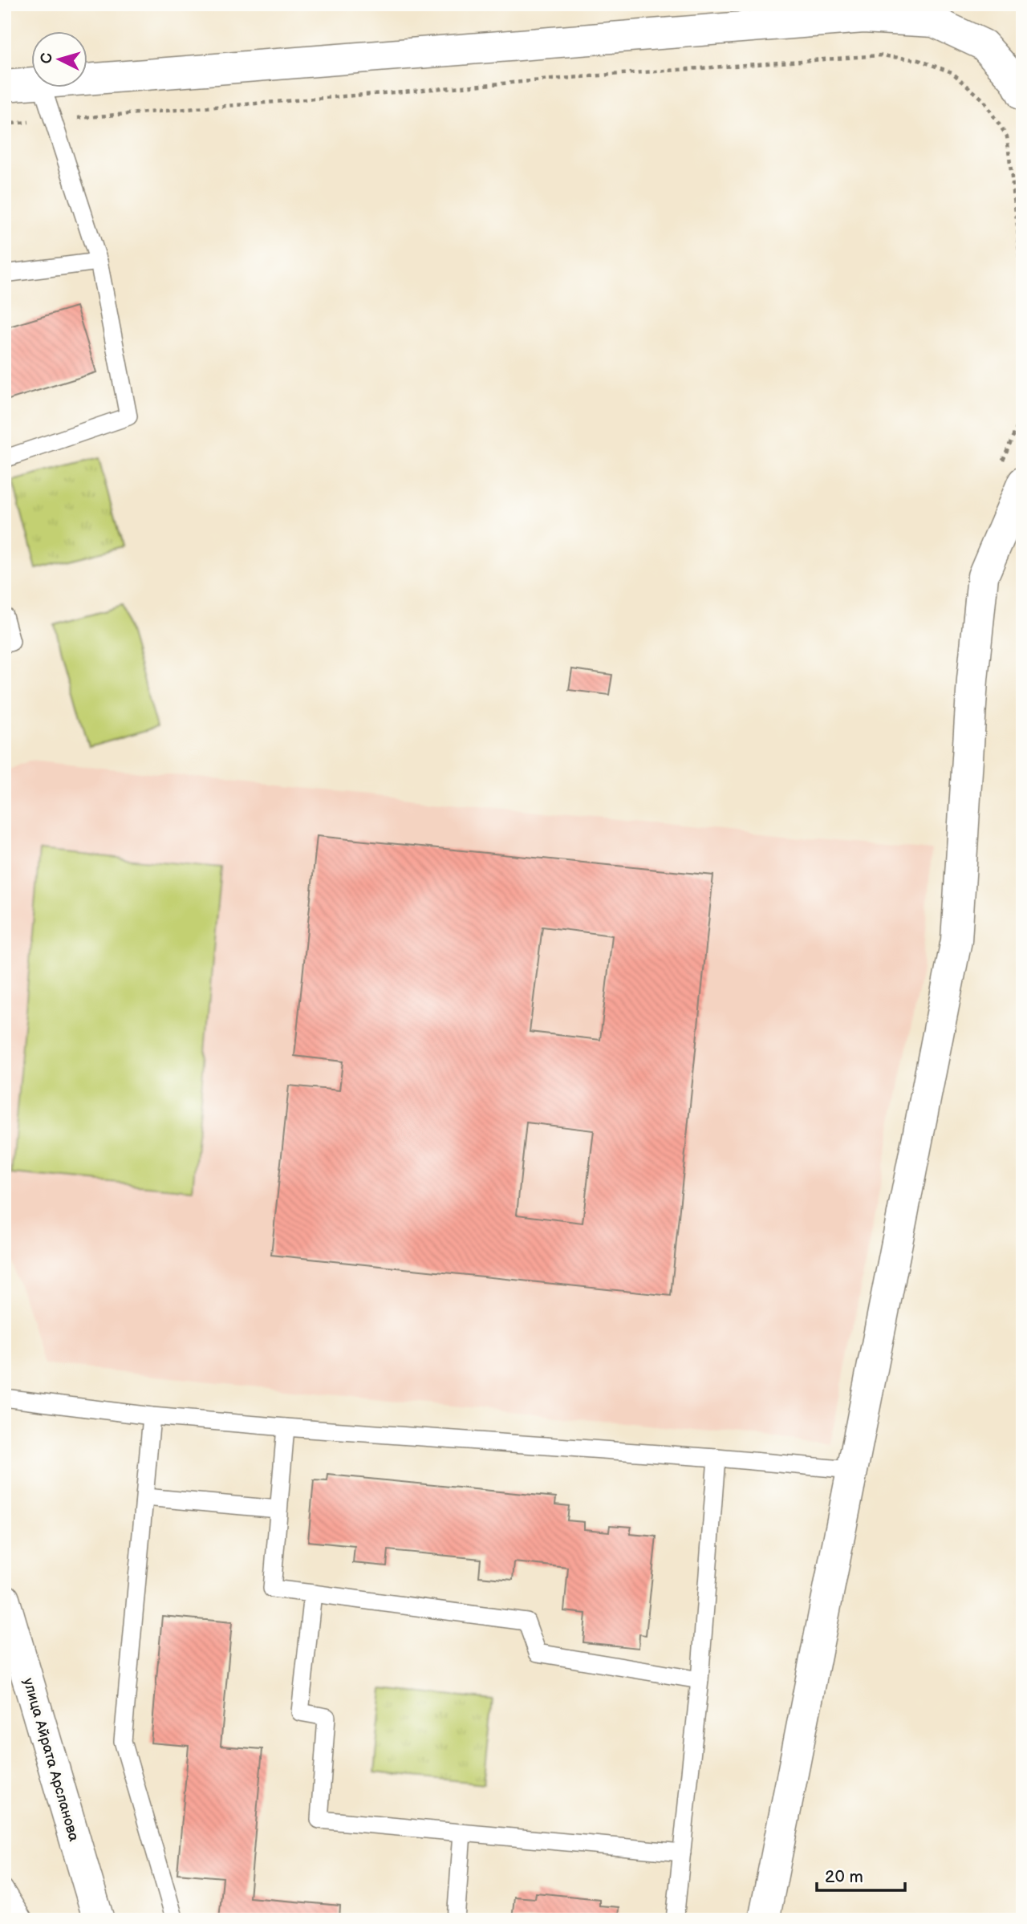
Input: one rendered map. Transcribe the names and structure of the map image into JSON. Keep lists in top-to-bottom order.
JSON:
{
  "streets": {
    "street": ["улица Айрата Арсланова"]
  },
  "scale_bar": "20 m",
  "north": "left"
}
